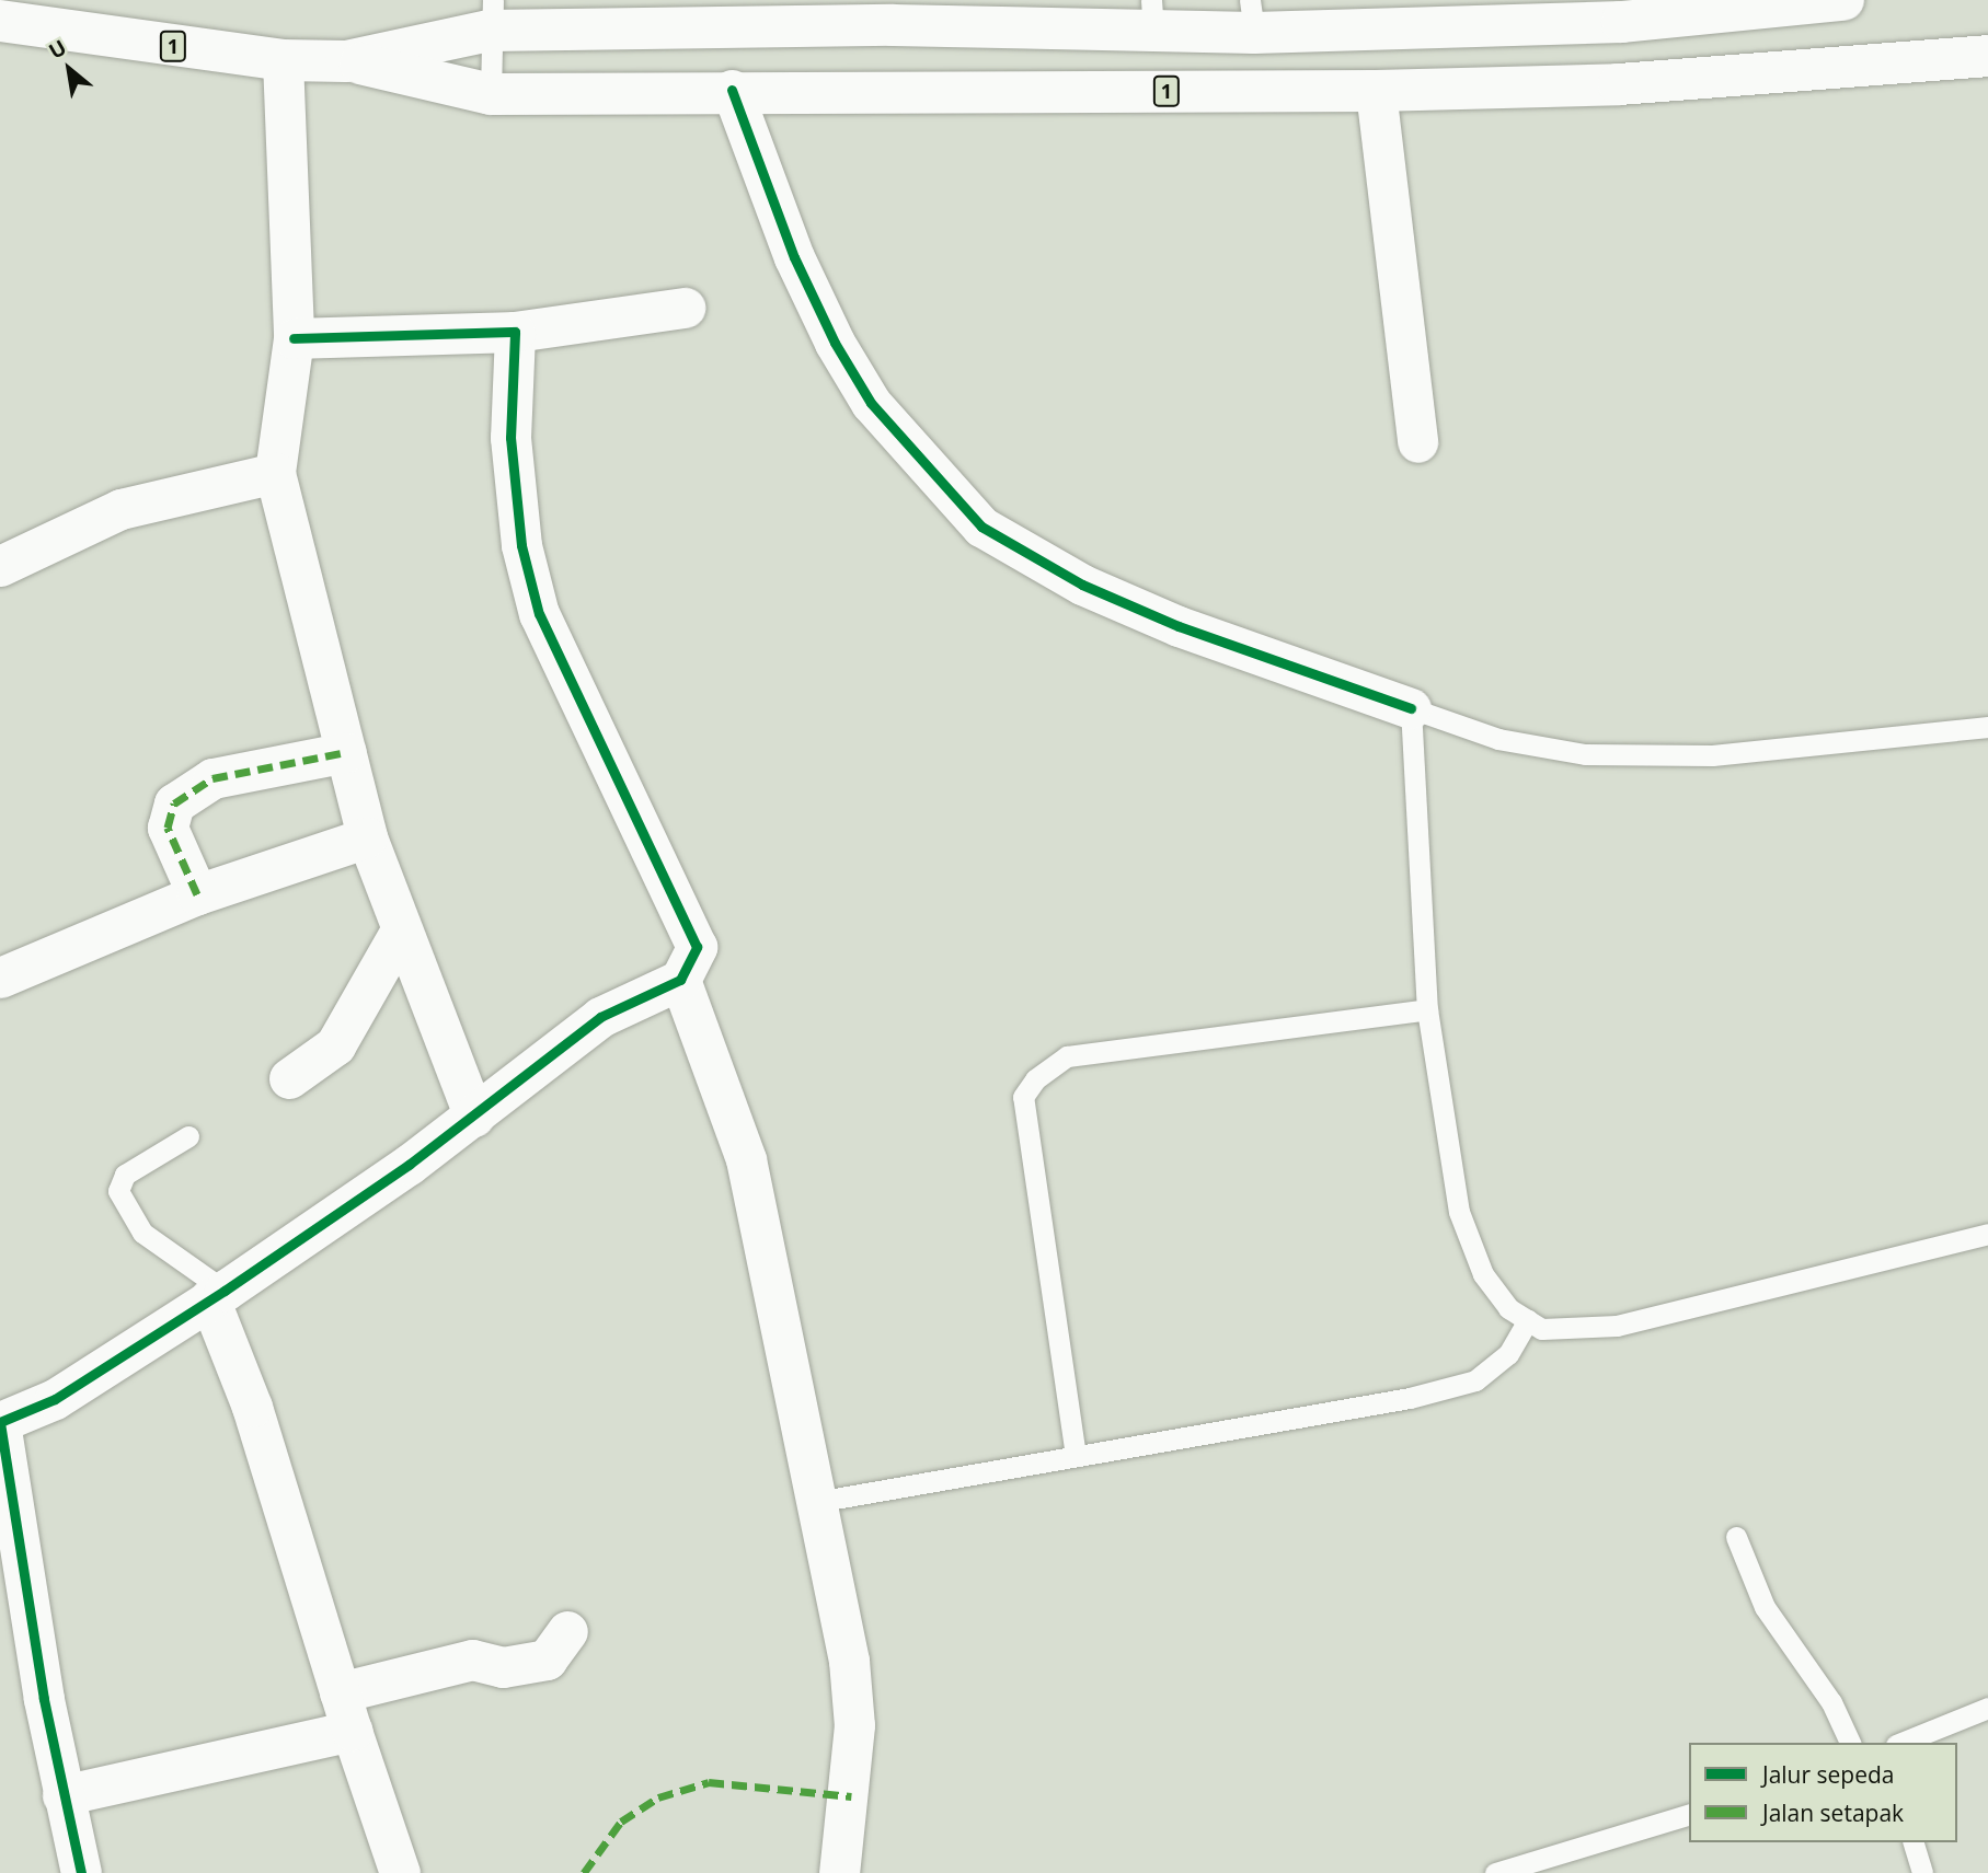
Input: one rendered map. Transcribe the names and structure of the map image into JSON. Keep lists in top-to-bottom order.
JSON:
{
  "streets": {
    "highway": ["1"]
  },
  "legend": ["Jalur sepeda", "Jalan setapak"],
  "north": "top left"
}
